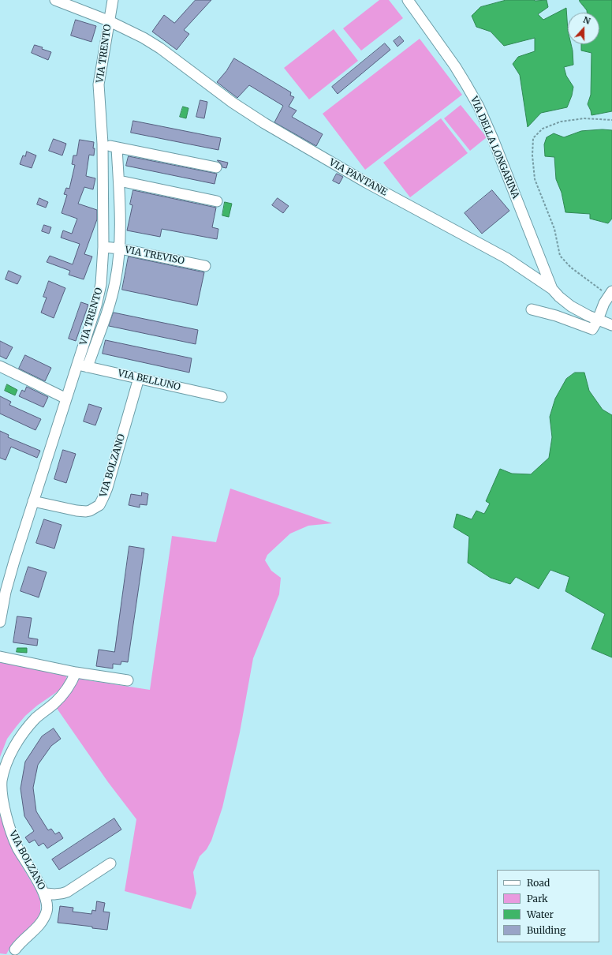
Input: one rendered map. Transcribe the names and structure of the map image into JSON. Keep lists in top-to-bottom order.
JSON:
{
  "streets": {
    "street": [
      "VIA TRENTO",
      "VIA DELLA LONGARINA",
      "VIA PANTANE",
      "VIA TREVISO",
      "VIA BELLUNO",
      "VIA BOLZANO"
    ]
  },
  "crossings": [
    ["VIA TRENTO", "VIA PANTANE"],
    ["VIA TRENTO", "VIA TREVISO"],
    ["VIA TRENTO", "VIA BELLUNO"],
    ["VIA TRENTO", "VIA BOLZANO"],
    ["VIA DELLA LONGARINA", "VIA PANTANE"],
    ["VIA BELLUNO", "VIA BOLZANO"]
  ],
  "legend": [
    "Road",
    "Park",
    "Water",
    "Building"
  ],
  "north": "top"
}
